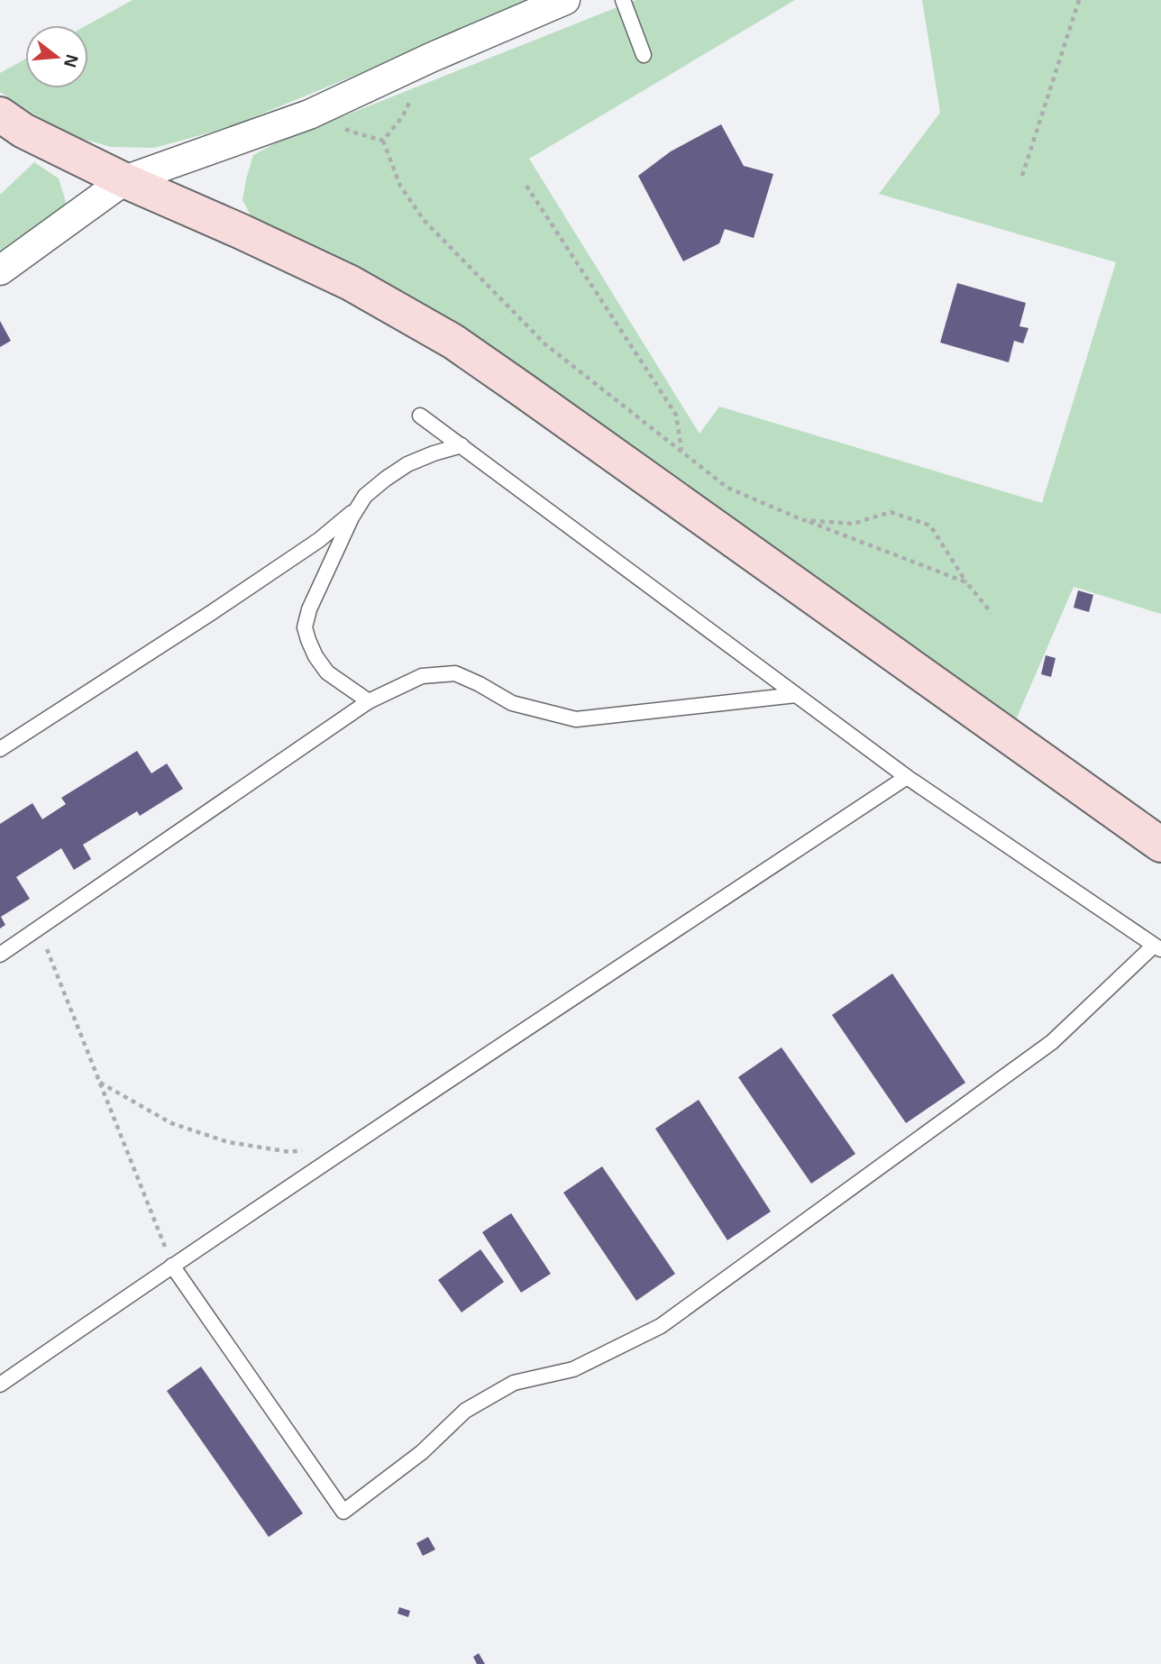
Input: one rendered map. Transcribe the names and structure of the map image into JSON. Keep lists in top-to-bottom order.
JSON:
{
  "north": "right"
}
